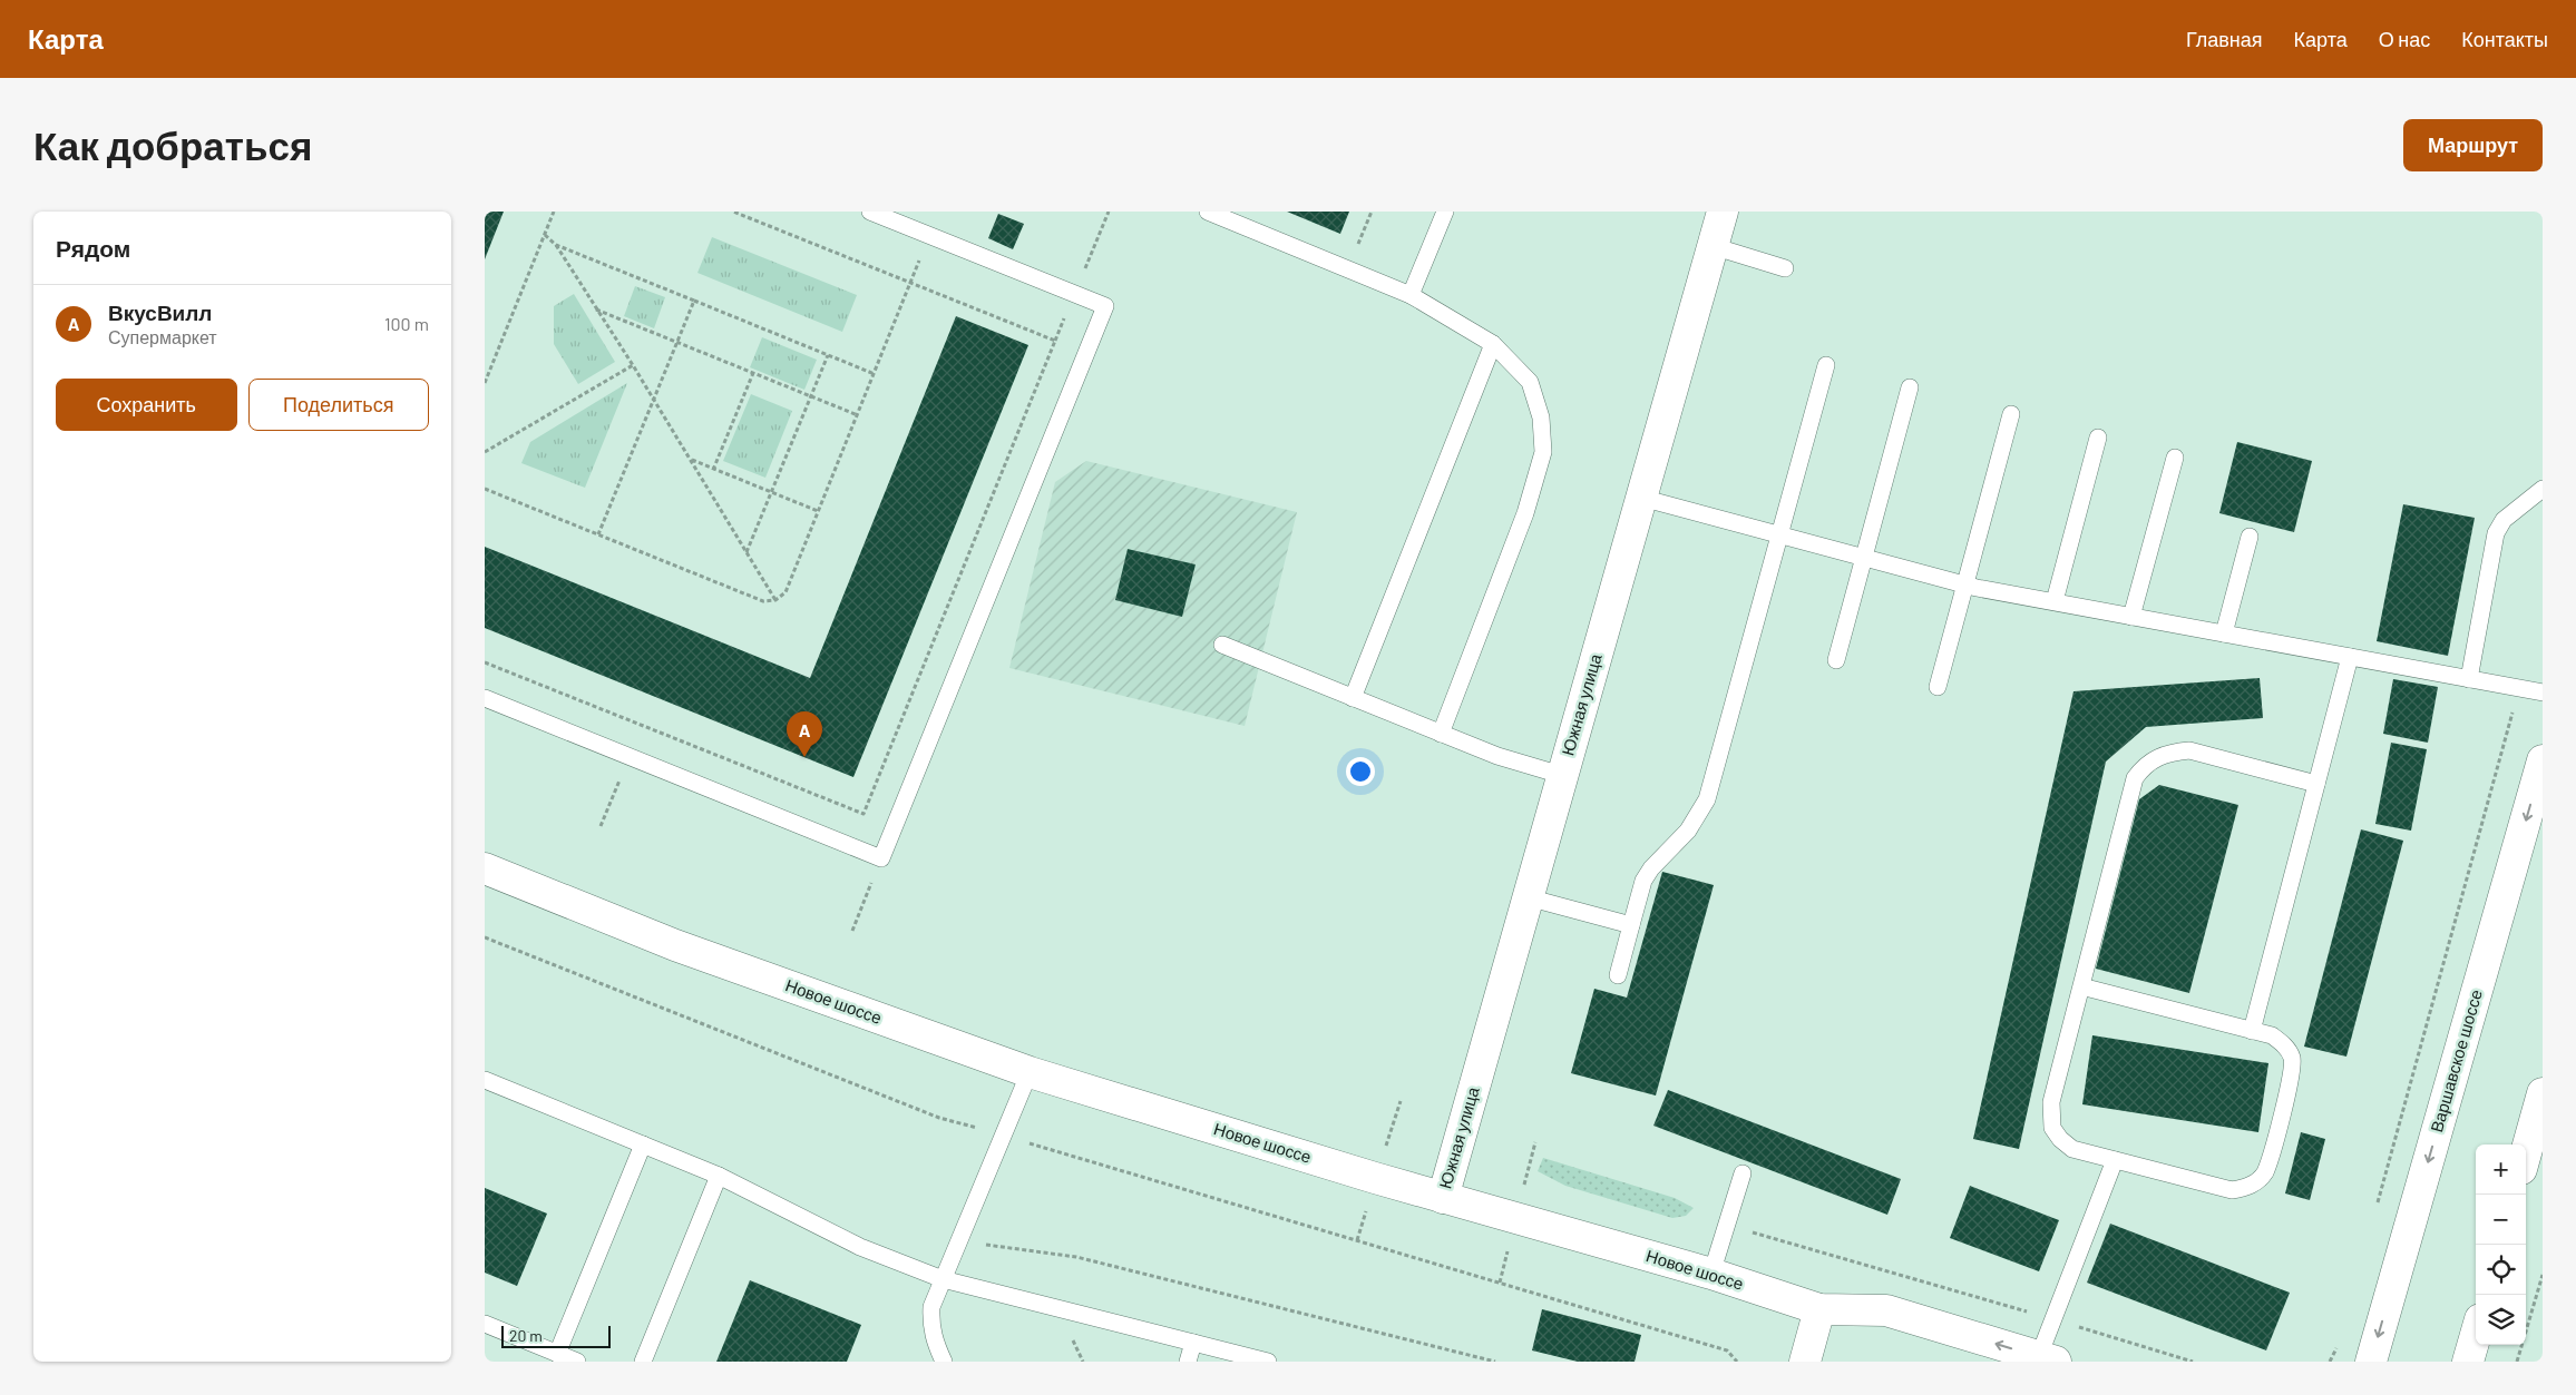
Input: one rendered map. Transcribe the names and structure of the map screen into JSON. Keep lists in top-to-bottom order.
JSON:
{
  "streets": {
    "street": ["Южная улица", "Новое шоссе", "Варшавское шоссе"]
  },
  "crossings": [
    ["Южная улица", "Новое шоссе"]
  ],
  "one_way": ["Варшавское шоссе"],
  "scale_bar": "20 m",
  "page": {
    "header": "Карта",
    "nav": [
      "Главная",
      "Карта",
      "О нас",
      "Контакты"
    ],
    "buttons": [
      "Маршрут",
      ["Сохранить", "Поделиться"]
    ],
    "title": "Как добраться",
    "heading": "Рядом",
    "list": [
      {
        "mark": "A",
        "name": "ВкусВилл",
        "note": "Супермаркет",
        "value": "100 m"
      }
    ],
    "pins": "A",
    "map_buttons": ["+", "−"],
    "scale": "20 m"
  }
}
